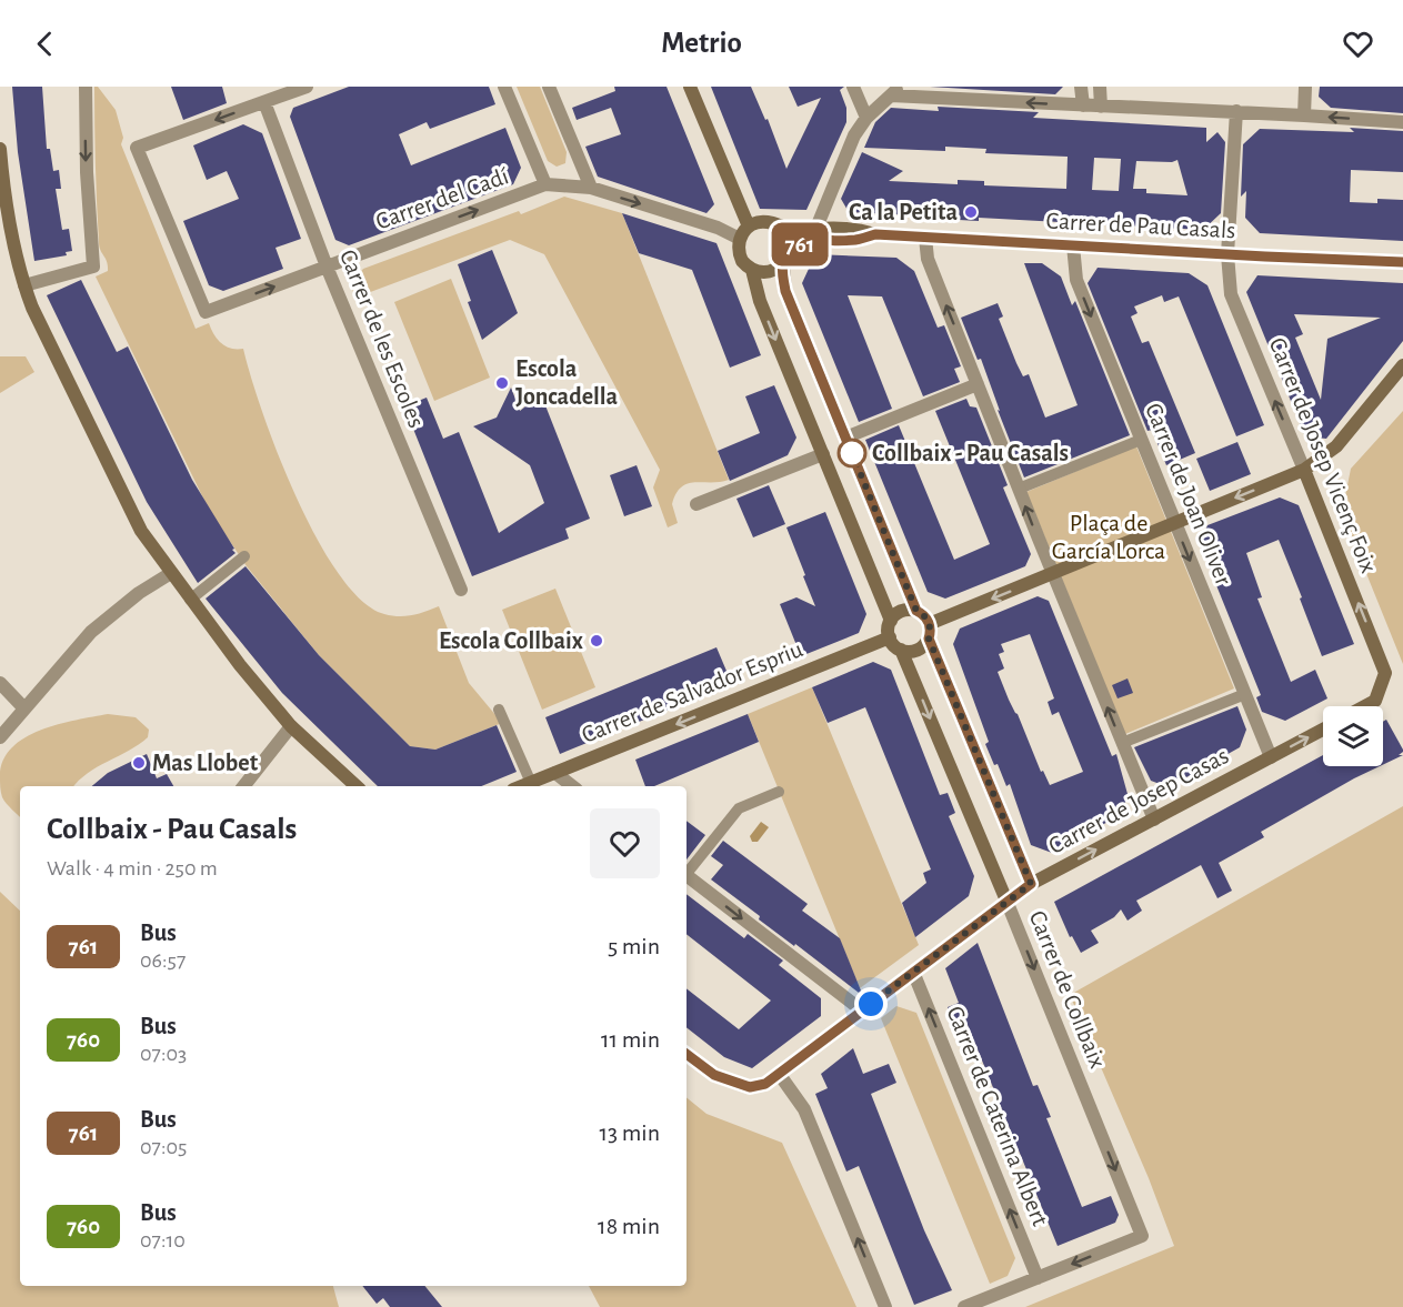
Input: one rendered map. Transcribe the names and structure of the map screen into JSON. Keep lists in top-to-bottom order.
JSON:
{
  "streets": {
    "street": [
      "Carrer del Cadí",
      "Carrer de Pau Casals",
      "Carrer de les Escoles",
      "Carrer de Josep Vicenç Foix",
      "Carrer de Joan Oliver",
      "Carrer de Salvador Espriu",
      "Carrer de Josep Casas",
      "Carrer de Collbaix",
      "Carrer de Caterina Albert"
    ]
  },
  "crossings": [
    ["Carrer del Cadí", "Carrer de les Escoles"],
    ["Carrer de Pau Casals", "Carrer de Josep Vicenç Foix"],
    ["Carrer de Pau Casals", "Carrer de Joan Oliver"],
    ["Carrer de Joan Oliver", "Carrer de Josep Casas"],
    ["Carrer de Salvador Espriu", "Carrer de Collbaix"],
    ["Carrer de Josep Casas", "Carrer de Collbaix"],
    ["Carrer de Josep Casas", "Carrer de Caterina Albert"],
    ["Carrer de Collbaix", "Carrer de Caterina Albert"]
  ],
  "one_way": [
    "Carrer de Josep Vicenç Foix",
    "Carrer de Joan Oliver",
    "Carrer de Salvador Espriu",
    "Carrer de Caterina Albert"
  ],
  "parks": ["Plaça de García Lorca"],
  "places": [
    "Ca la Petita",
    "Escola Joncadella",
    "Collbaix - Pau Casals",
    "Escola Collbaix",
    "Mas Llobet"
  ],
  "lines": ["bus line 761"],
  "page": {
    "header": "Metrio",
    "on_map": "761",
    "heading": ["Collbaix - Pau Casals", "Walk · 4 min · 250 m"],
    "list": [
      {
        "mark": "761",
        "name": "Bus",
        "note": "06:57",
        "value": "5 min"
      },
      {
        "mark": "760",
        "name": "Bus",
        "note": "07:03",
        "value": "11 min"
      },
      {
        "mark": "761",
        "name": "Bus",
        "note": "07:05",
        "value": "13 min"
      },
      {
        "mark": "760",
        "name": "Bus",
        "note": "07:10",
        "value": "18 min"
      }
    ]
  }
}
